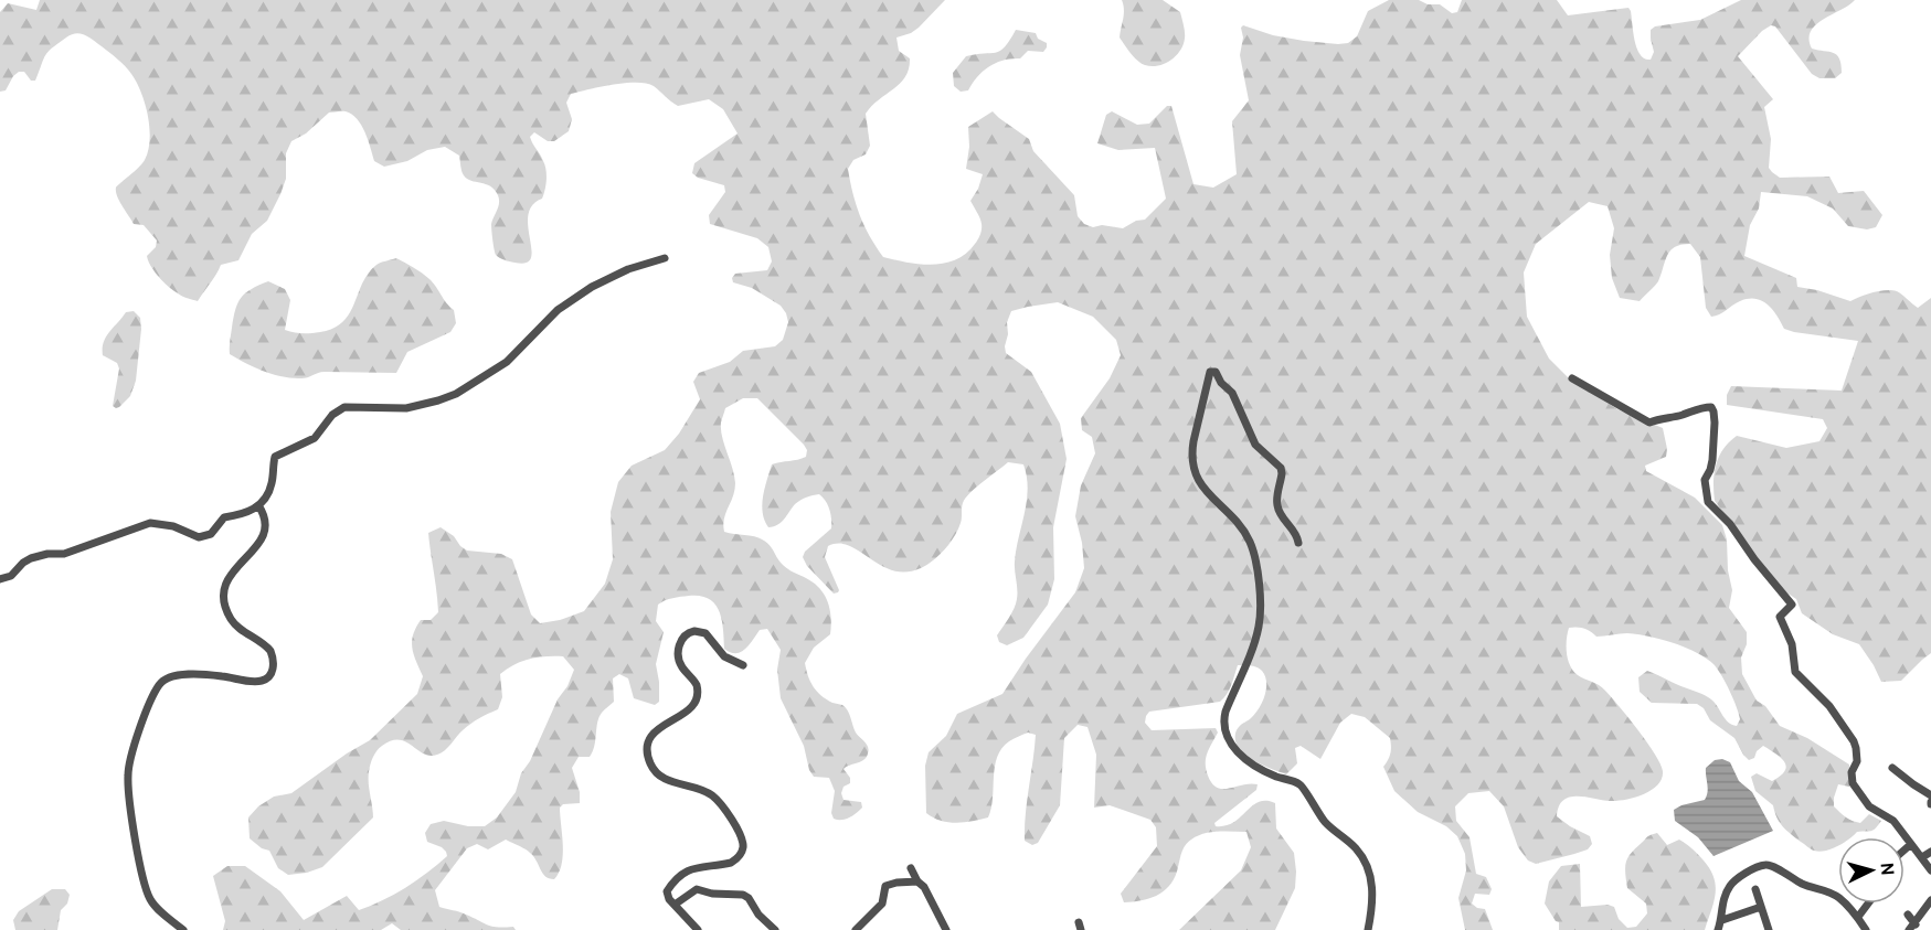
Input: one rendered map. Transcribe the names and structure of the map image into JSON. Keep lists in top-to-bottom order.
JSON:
{
  "north": "right"
}
